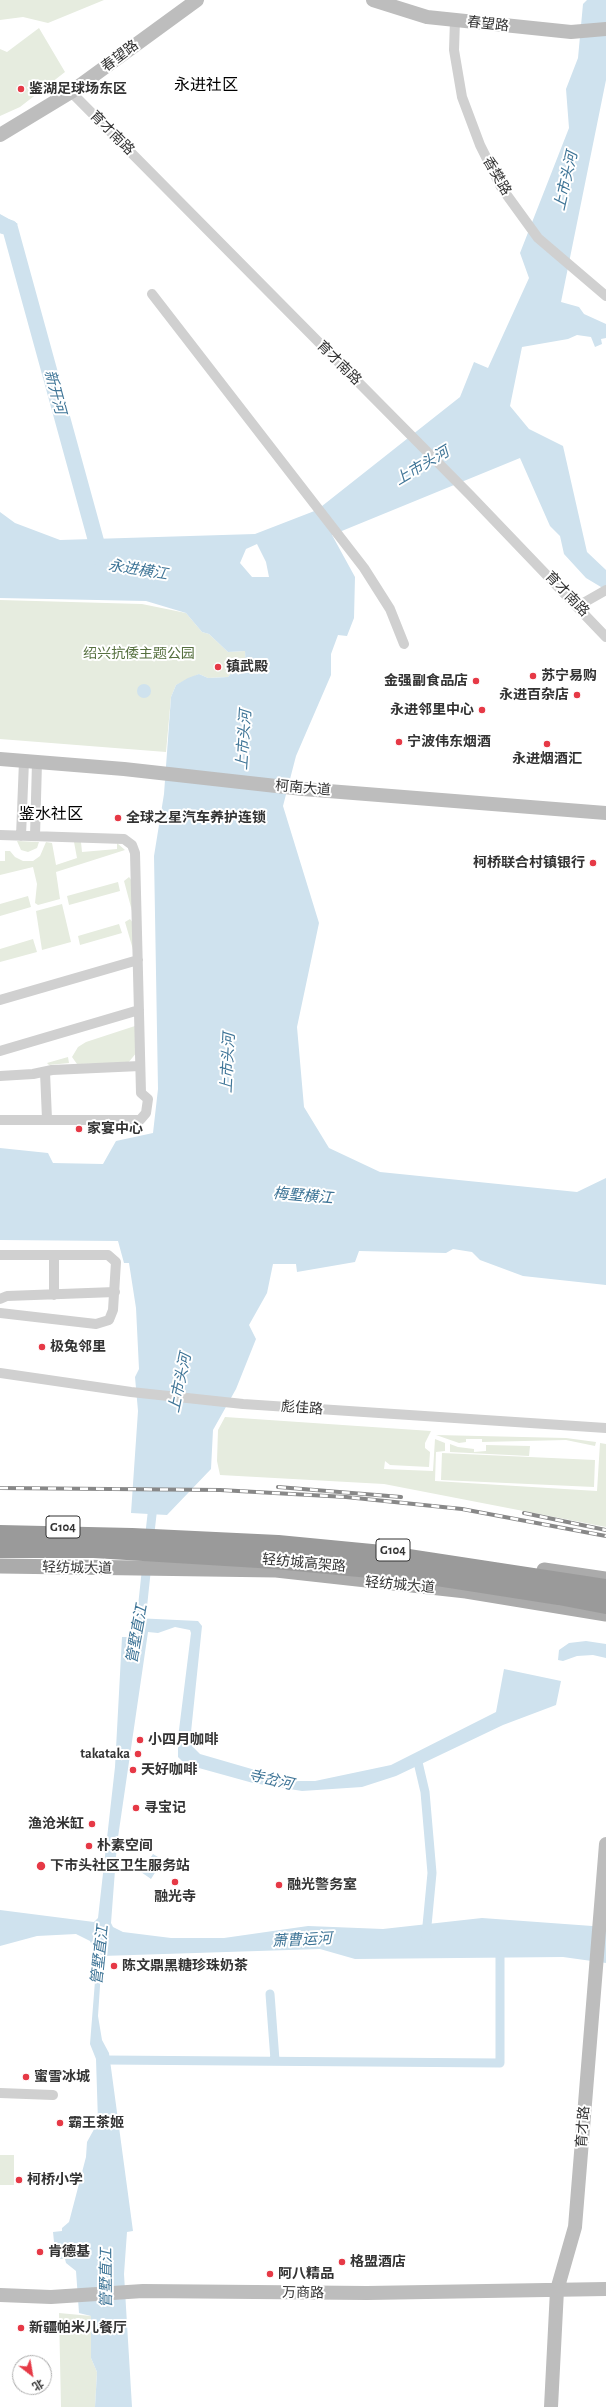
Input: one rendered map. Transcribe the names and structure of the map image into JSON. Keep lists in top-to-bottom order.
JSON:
{
  "streets": {
    "highway": ["轻纺城高架路"],
    "main road": ["G104", "轻纺城大道"],
    "street": [
      "春望路",
      "育才南路",
      "香樊路",
      "柯南大道",
      "彪佳路",
      "育才路",
      "万商路"
    ]
  },
  "crossings": [
    ["春望路", "育才南路"],
    ["春望路", "香樊路"],
    ["育才路", "万商路"]
  ],
  "districts": ["永进社区", "鉴水社区"],
  "water": [
    "上市头河",
    "新开河",
    "永进横江",
    "梅墅横江",
    "管墅直江",
    "寺岔河",
    "萧曹运河"
  ],
  "parks": ["绍兴抗倭主题公园"],
  "places": [
    "鉴湖足球场东区",
    "镇武殿",
    "苏宁易购",
    "金强副食品店",
    "永进百杂店",
    "永进邻里中心",
    "宁波伟东烟酒",
    "永进烟酒汇",
    "全球之星汽车养护连锁",
    "柯桥联合村镇银行",
    "家宴中心",
    "极兔邻里",
    "小四月咖啡",
    "takataka",
    "天好咖啡",
    "寻宝记",
    "渔沧米缸",
    "朴素空间",
    "下市头社区卫生服务站",
    "融光寺",
    "融光警务室",
    "陈文鼎黑糖珍珠奶茶",
    "蜜雪冰城",
    "霸王茶姬",
    "柯桥小学",
    "肯德基",
    "格盟酒店",
    "阿八精品",
    "新疆帕米儿餐厅"
  ],
  "north": "bottom right"
}
